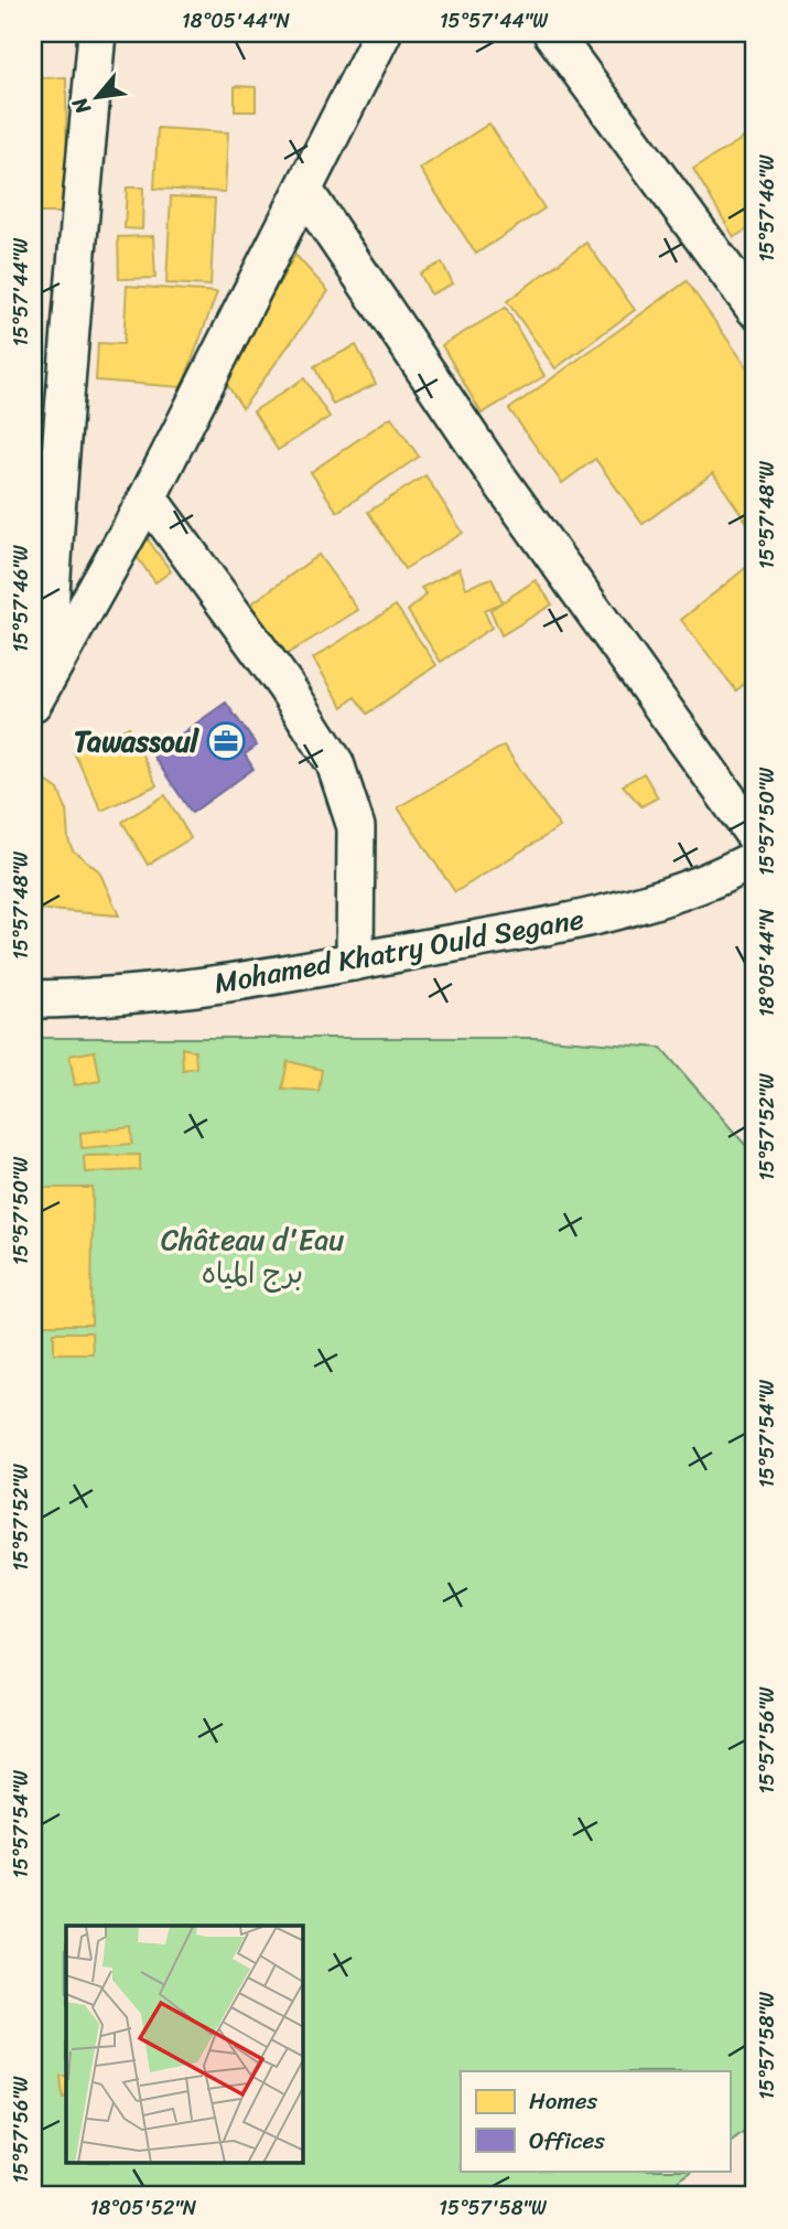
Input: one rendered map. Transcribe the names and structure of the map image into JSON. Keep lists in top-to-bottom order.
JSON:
{
  "streets": {
    "street": ["Mohamed Khatry Ould Segane"]
  },
  "parks": ["Château d'Eau برج المياه"],
  "places": {
    "office": ["Tawassoul"]
  },
  "legend": ["Homes", "Offices"],
  "north": "bottom left",
  "coordinates": [
    "18°05'44\"N",
    "15°57'44\"W",
    "15°57'46\"W",
    "15°57'48\"W",
    "15°57'50\"W",
    "15°57'52\"W",
    "15°57'54\"W",
    "15°57'56\"W",
    "15°57'58\"W",
    "18°05'52\"N"
  ]
}
